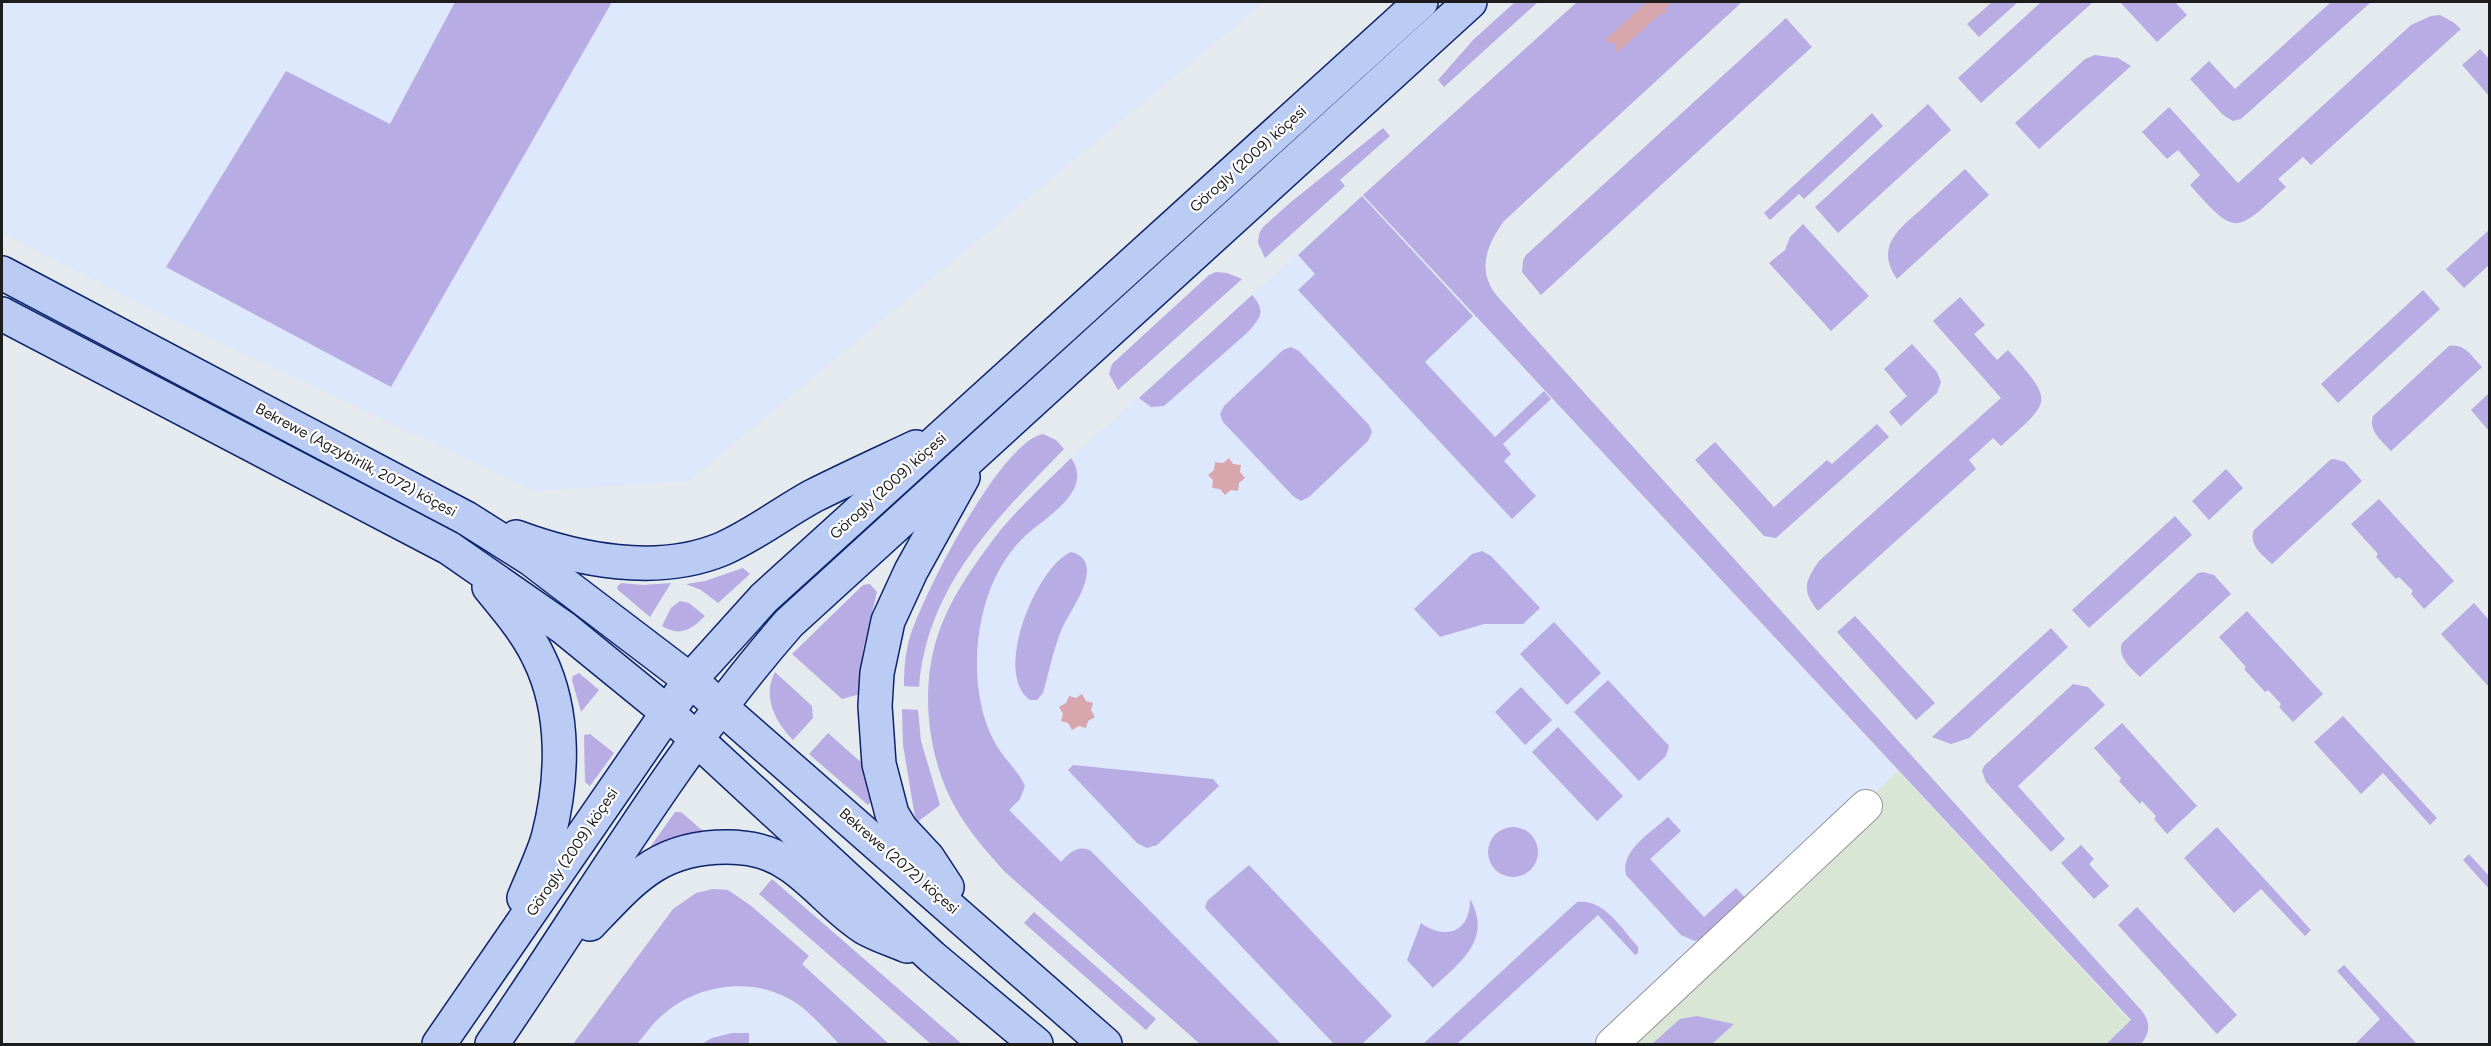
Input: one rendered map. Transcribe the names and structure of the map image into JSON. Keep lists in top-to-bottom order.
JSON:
{
  "streets": {
    "main road": ["Görogly (2009) köçesi", "Bekrewe (Agzybirlik, 2072) köçesi", "Bekrewe (2072) köçesi"]
  },
  "crossings": [
    ["Görogly (2009) köçesi", "Bekrewe (Agzybirlik, 2072) köçesi"],
    ["Görogly (2009) köçesi", "Bekrewe (2072) köçesi"],
    ["Bekrewe (Agzybirlik, 2072) köçesi", "Bekrewe (2072) köçesi"]
  ]
}
